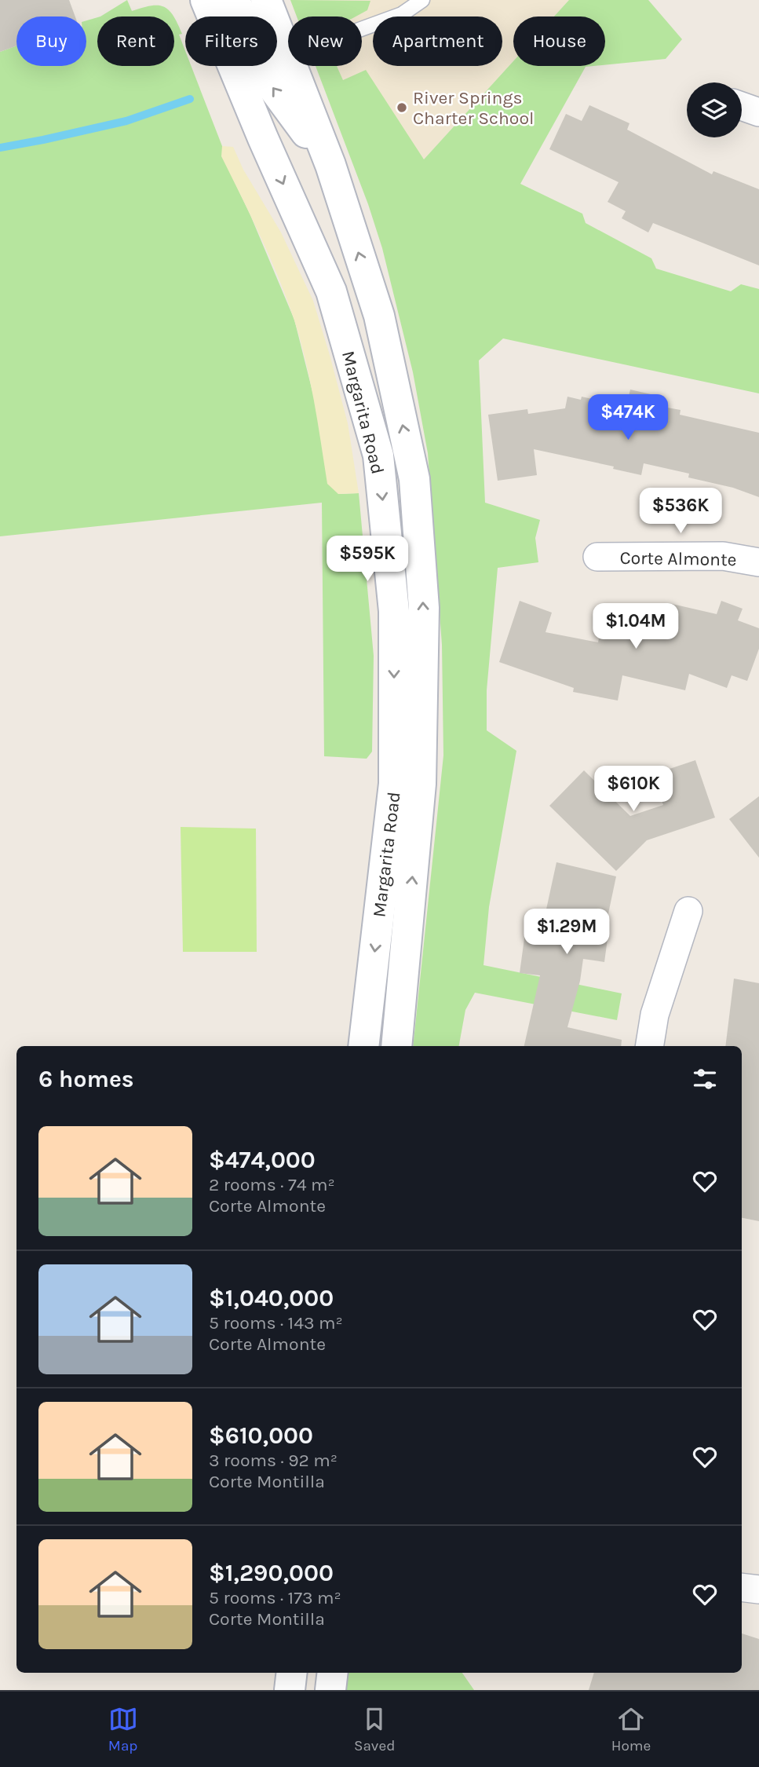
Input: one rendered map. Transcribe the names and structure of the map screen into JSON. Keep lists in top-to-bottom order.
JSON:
{
  "streets": {
    "main road": ["Margarita Road"],
    "street": ["Corte Almonte"]
  },
  "places": ["River Springs Charter School"],
  "page": {
    "chip": [
      "Buy",
      "Rent",
      "Filters",
      "New",
      "Apartment",
      "House"
    ],
    "price": [
      "$474K",
      "$536K",
      "$595K",
      "$1.04M",
      "$610K",
      "$1.29M"
    ],
    "heading": "6 homes",
    "list": [
      {
        "name": "$474,000",
        "note": "2 rooms · 74 m² · Corte Almonte"
      },
      {
        "name": "$1,040,000",
        "note": "5 rooms · 143 m² · Corte Almonte"
      },
      {
        "name": "$610,000",
        "note": "3 rooms · 92 m² · Corte Montilla"
      },
      {
        "name": "$1,290,000",
        "note": "5 rooms · 173 m² · Corte Montilla"
      }
    ],
    "tabs": ["Map", "Saved", "Home"]
  }
}
